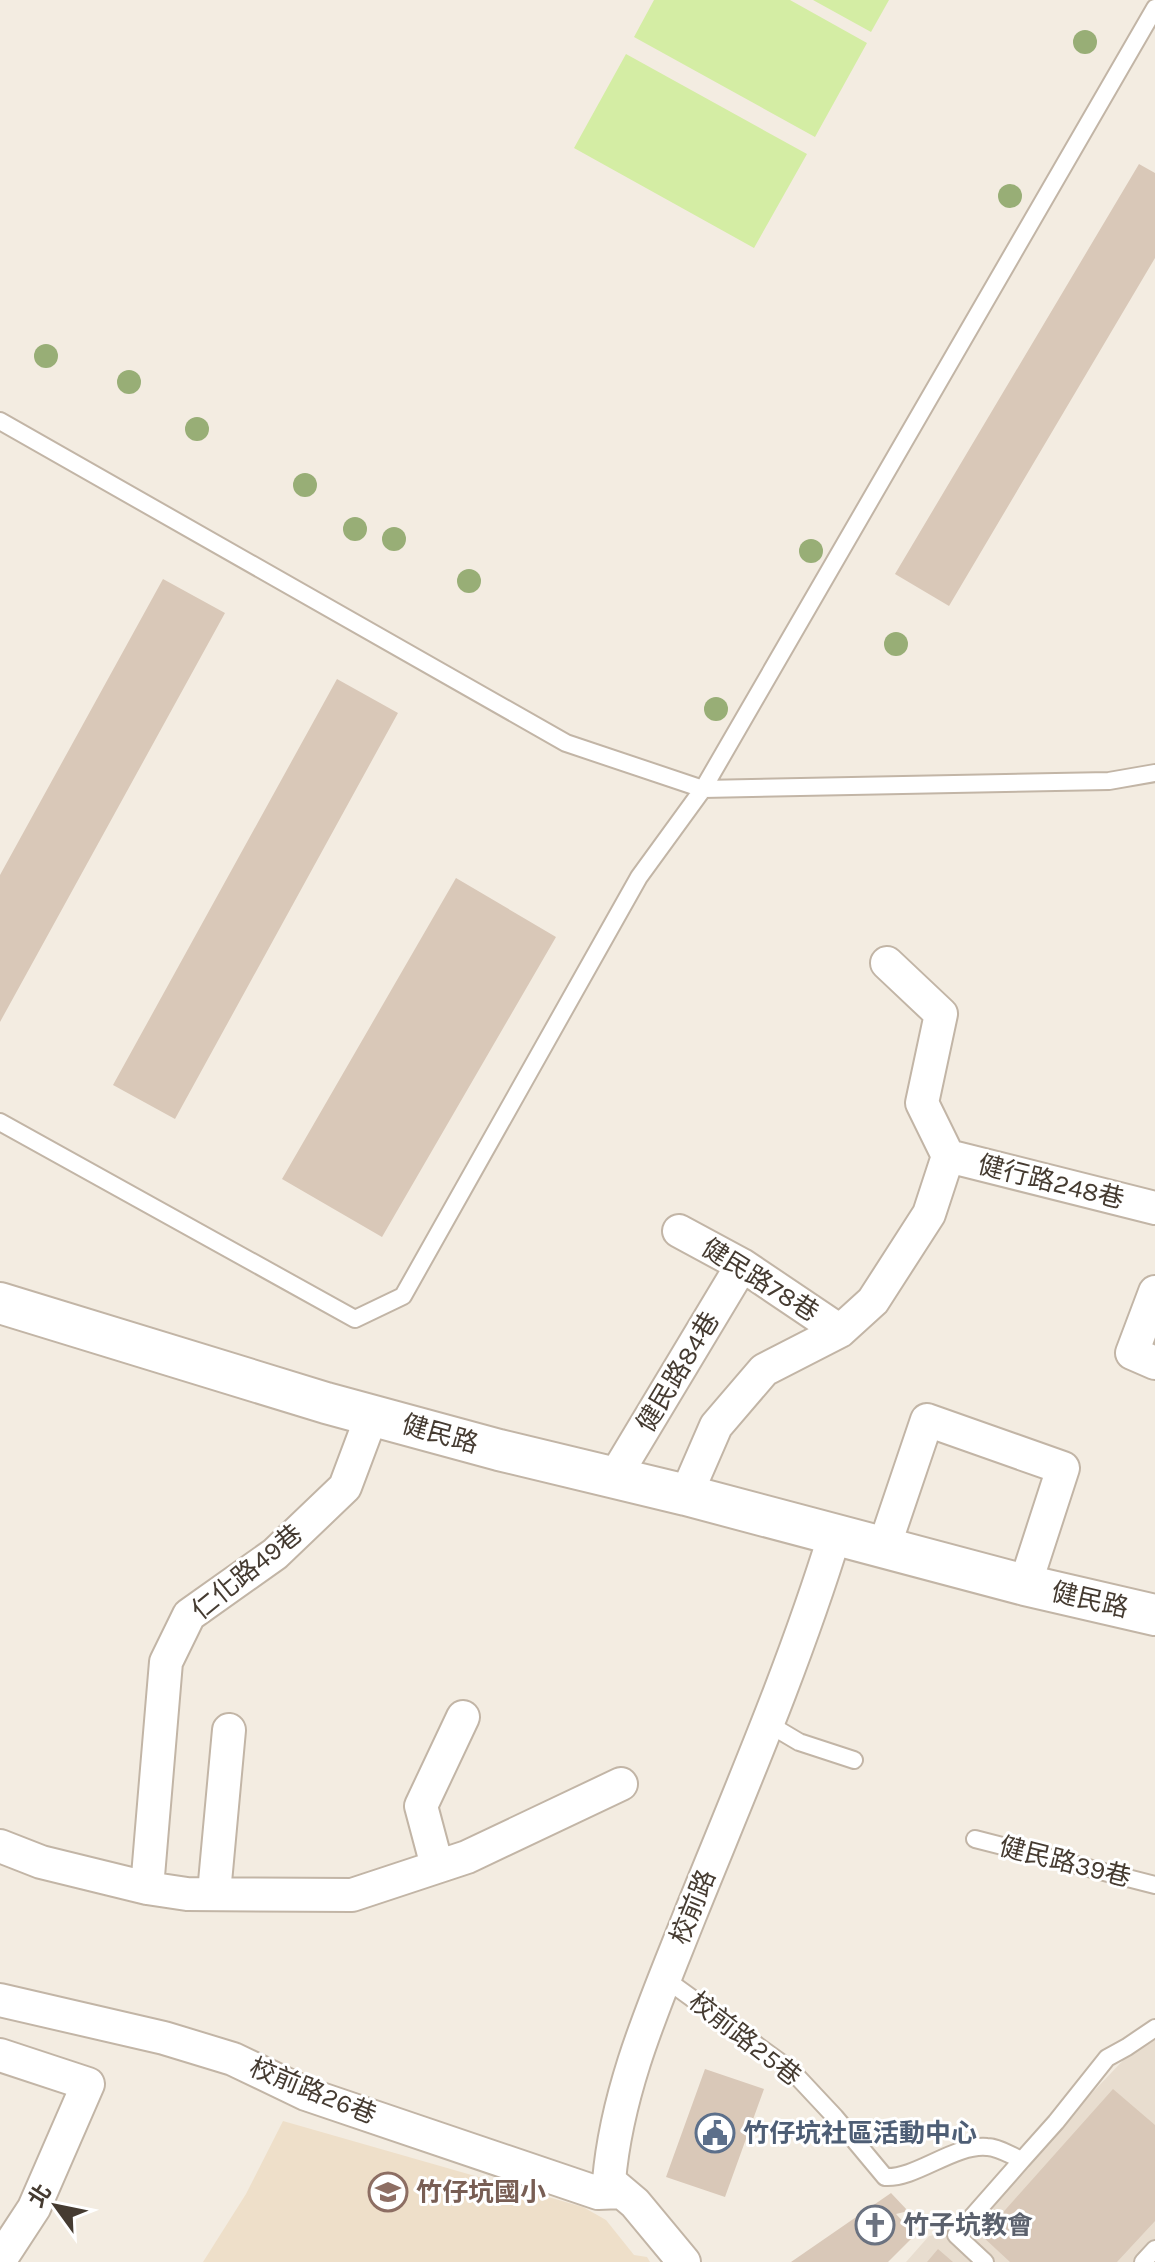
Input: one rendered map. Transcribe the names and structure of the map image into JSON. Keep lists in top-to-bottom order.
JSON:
{
  "streets": {
    "street": [
      "健行路248巷",
      "健民路78巷",
      "健民路84巷",
      "健民路",
      "仁化路49巷",
      "校前路",
      "校前路26巷"
    ],
    "lane": ["健民路39巷", "校前路25巷"]
  },
  "crossings": [
    ["健行路248巷", "健民路78巷"],
    ["健民路78巷", "健民路84巷"],
    ["健民路78巷", "健民路"],
    ["健民路84巷", "健民路"],
    ["健民路", "仁化路49巷"],
    ["健民路", "校前路"],
    ["校前路", "校前路25巷"],
    ["校前路", "校前路26巷"]
  ],
  "places": {
    "public building": ["竹仔坑社區活動中心"],
    "school or university": ["竹仔坑國小"],
    "church": ["竹子坑教會"]
  },
  "north": "top left"
}
